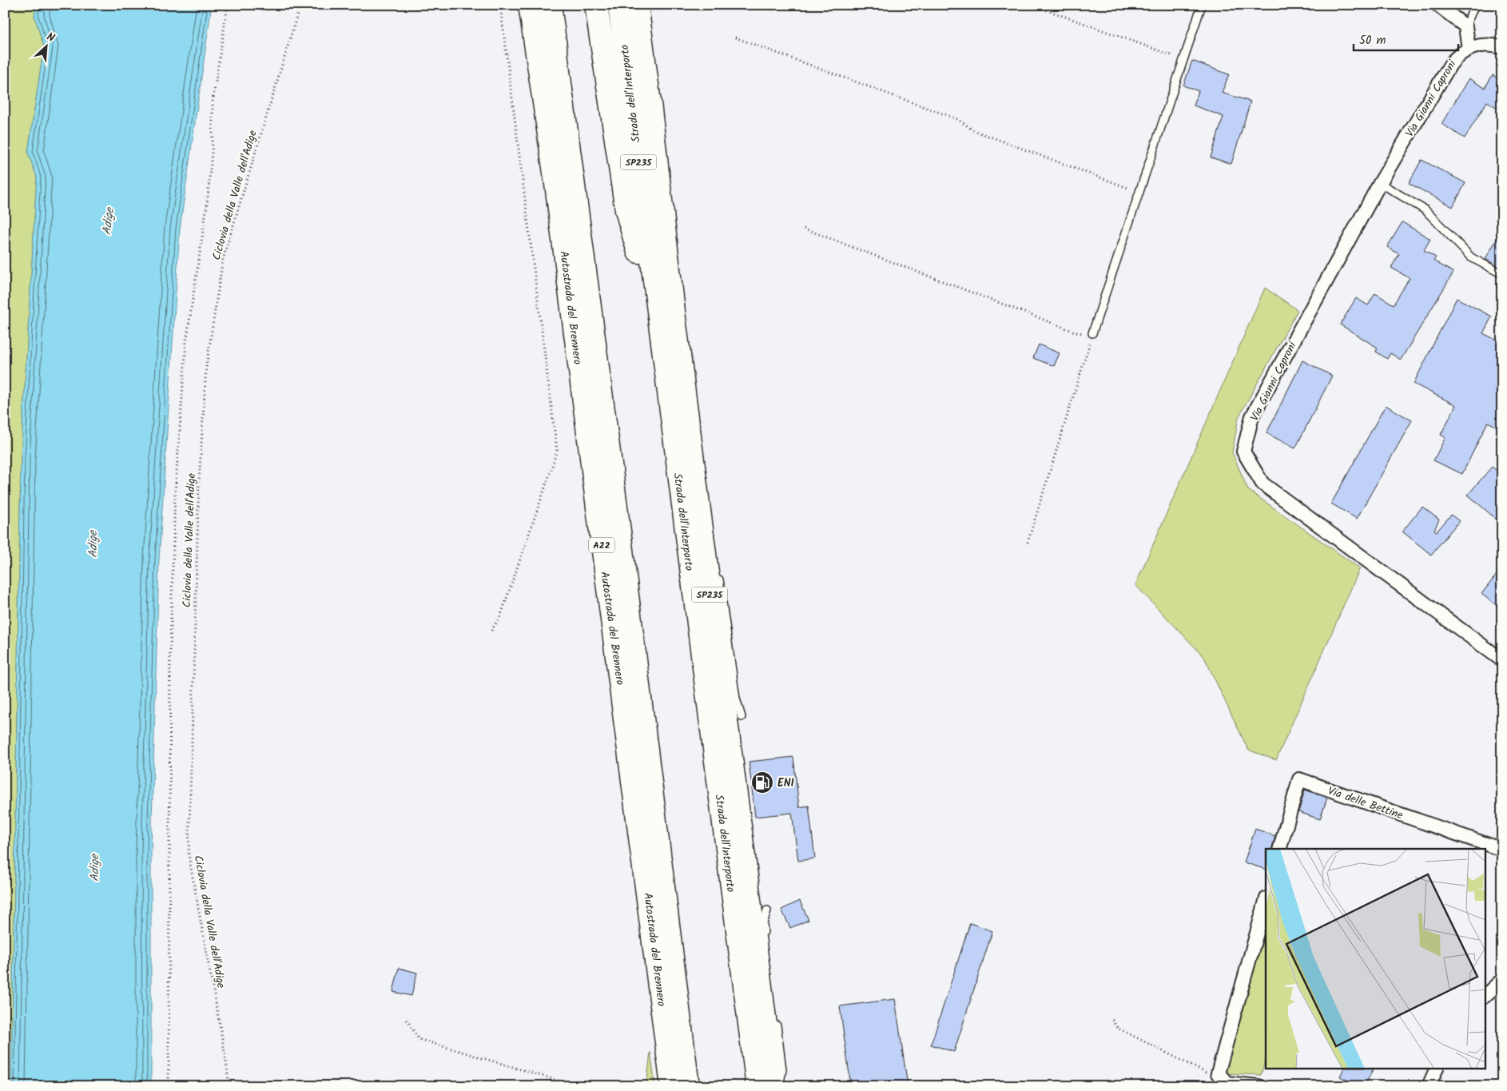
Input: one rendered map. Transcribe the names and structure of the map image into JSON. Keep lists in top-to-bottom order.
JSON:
{
  "streets": {
    "highway": [
      "Strada dell'Interporto",
      "SP235",
      "Autostrada del Brennero",
      "A22"
    ],
    "street": ["Via Gianni Caproni", "Via delle Bettine"],
    "path": ["Ciclovia della Valle dell'Adige"]
  },
  "water": ["Adige"],
  "places": {
    "fuel station": ["ENI"]
  },
  "scale_bar": "50 m",
  "north": "top right"
}
